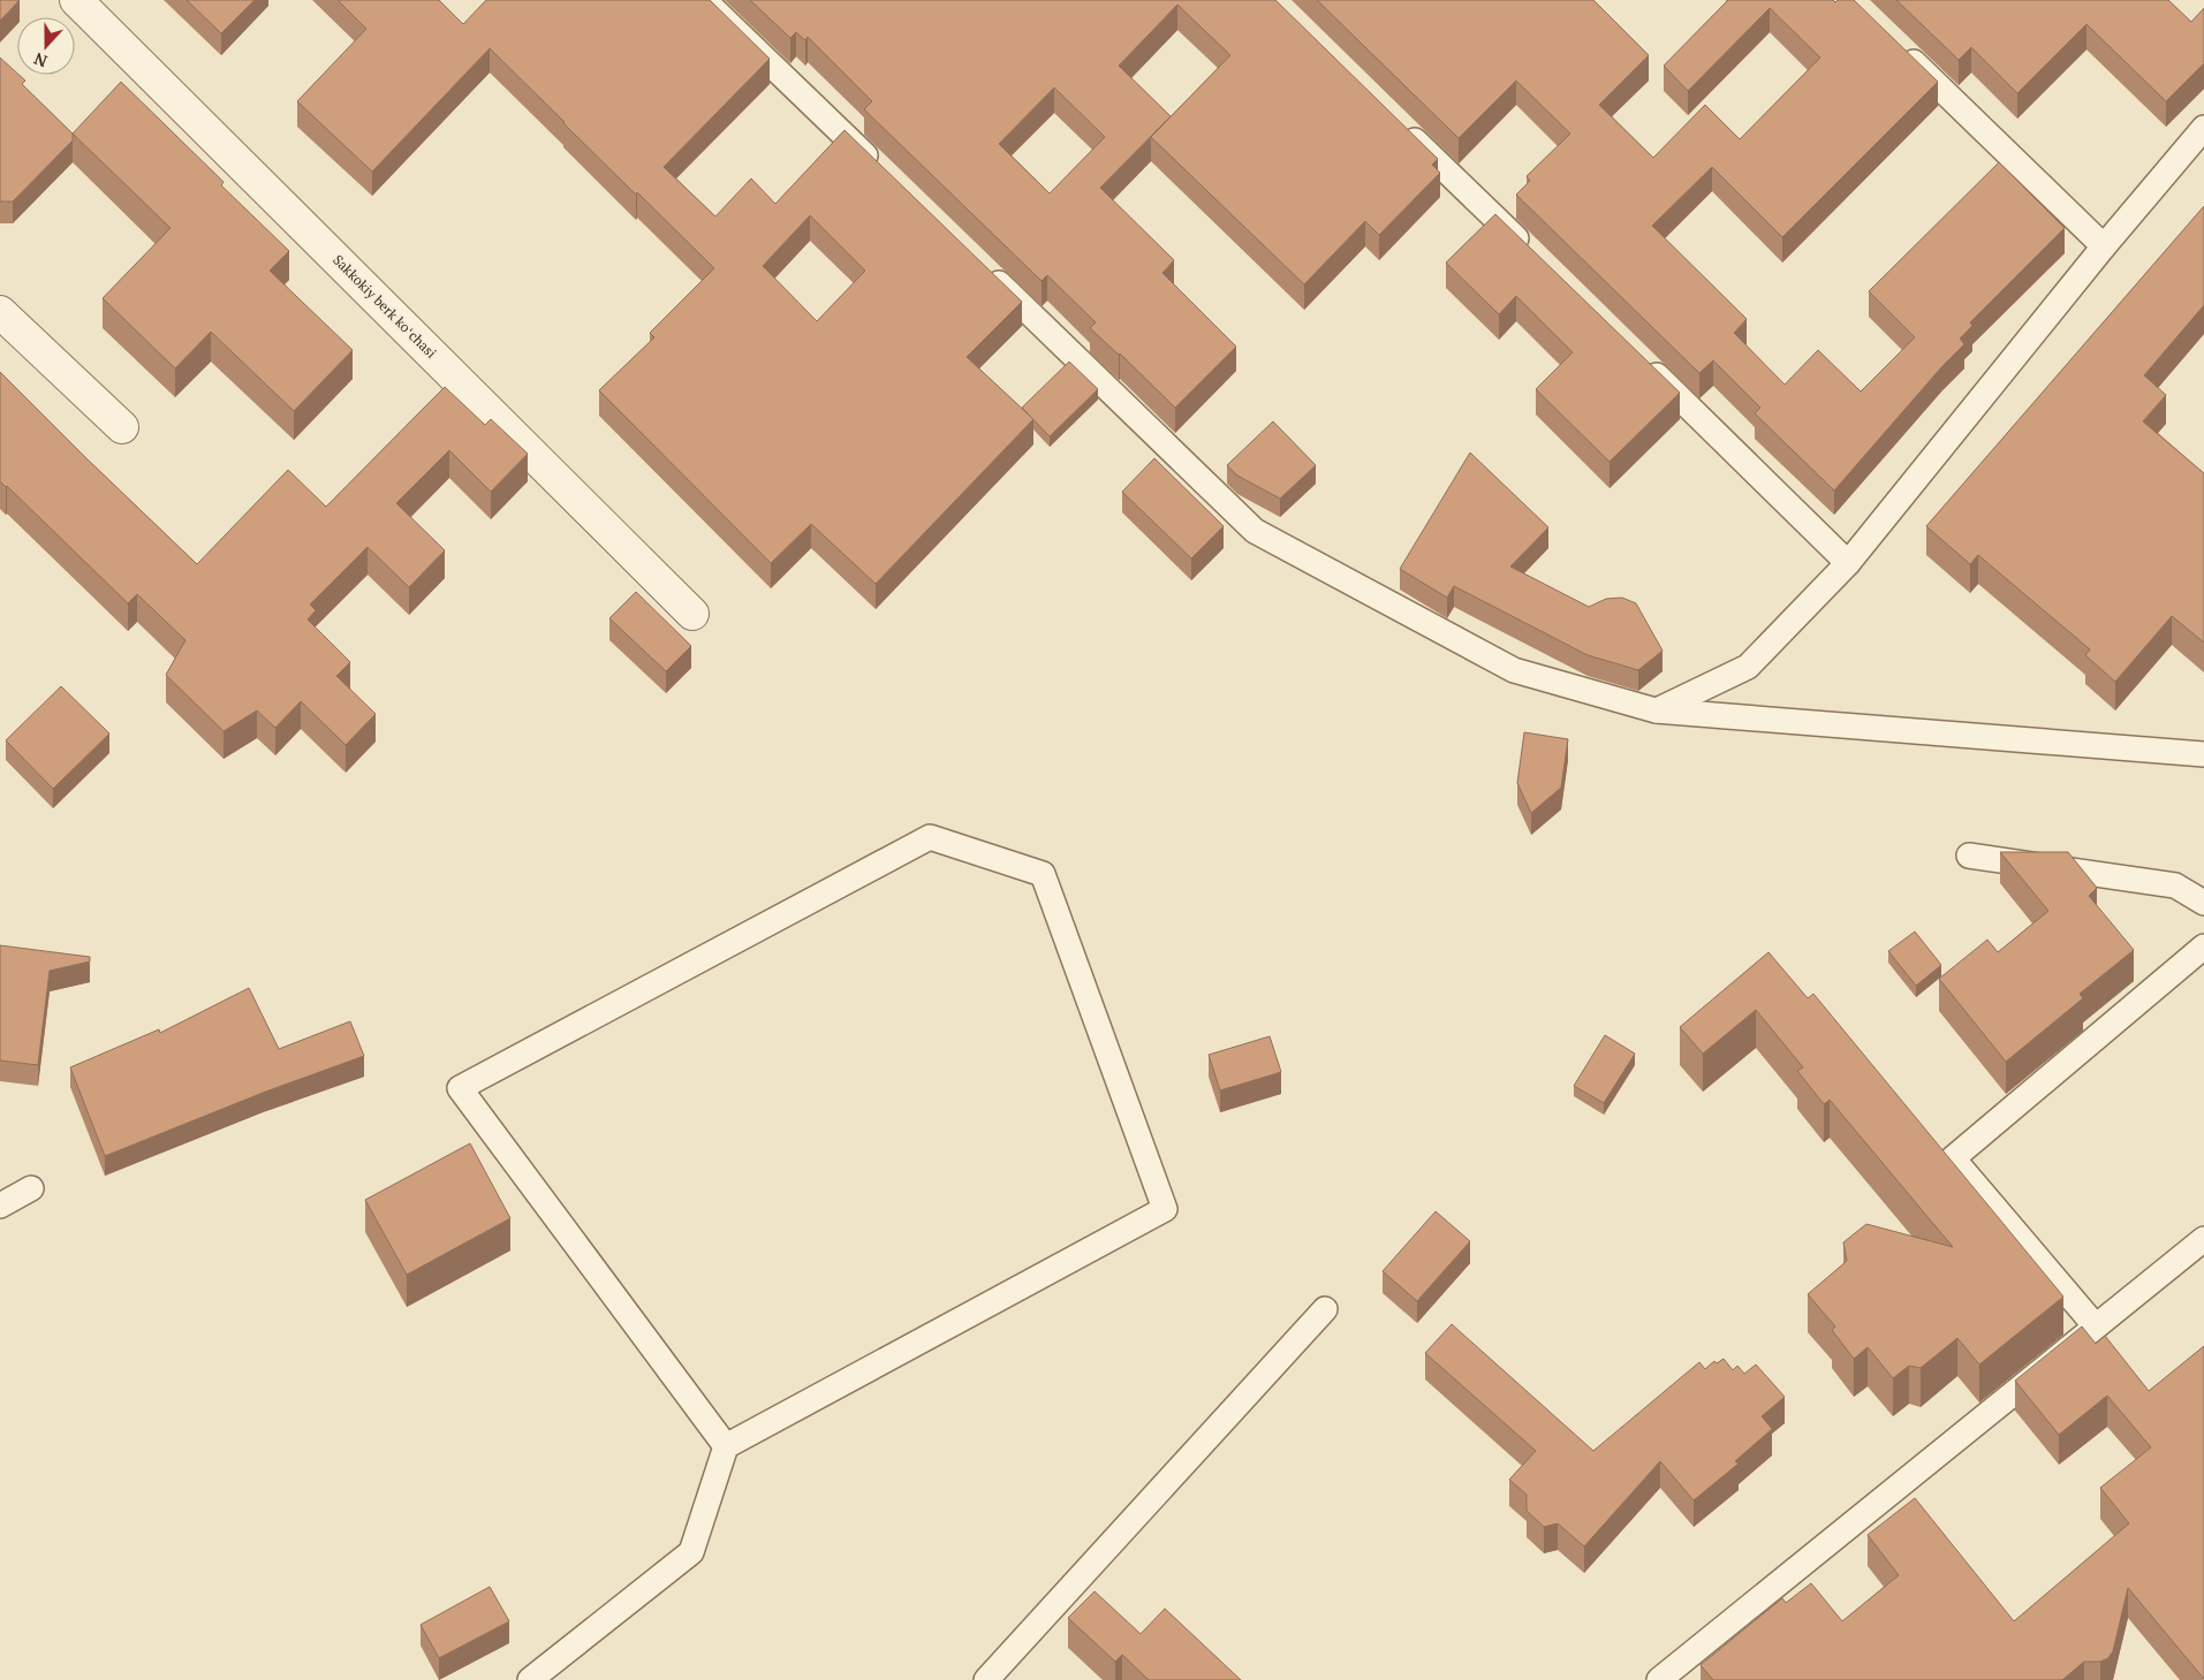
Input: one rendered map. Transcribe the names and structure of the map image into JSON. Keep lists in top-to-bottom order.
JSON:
{
  "streets": {
    "street": ["Sakkokiy berk koʻchasi"]
  },
  "north": "bottom"
}
